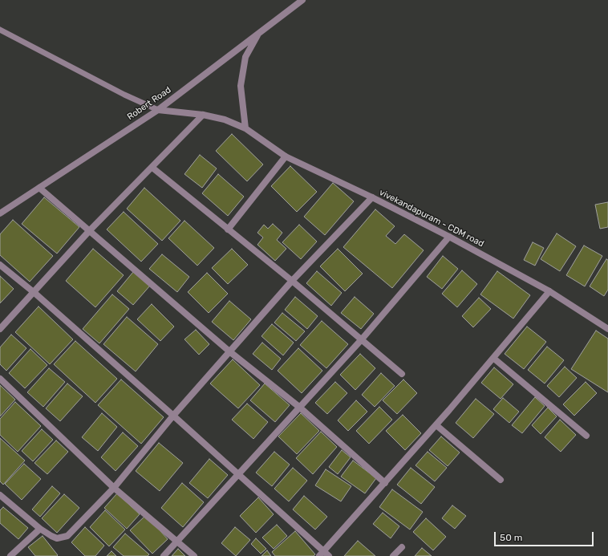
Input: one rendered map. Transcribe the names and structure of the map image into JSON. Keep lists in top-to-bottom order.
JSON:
{
  "streets": {
    "street": ["Robert Road", "vivekandapuram - CDM road"]
  },
  "crossings": [
    ["Robert Road", "vivekandapuram - CDM road"]
  ],
  "scale_bar": "50 m"
}
